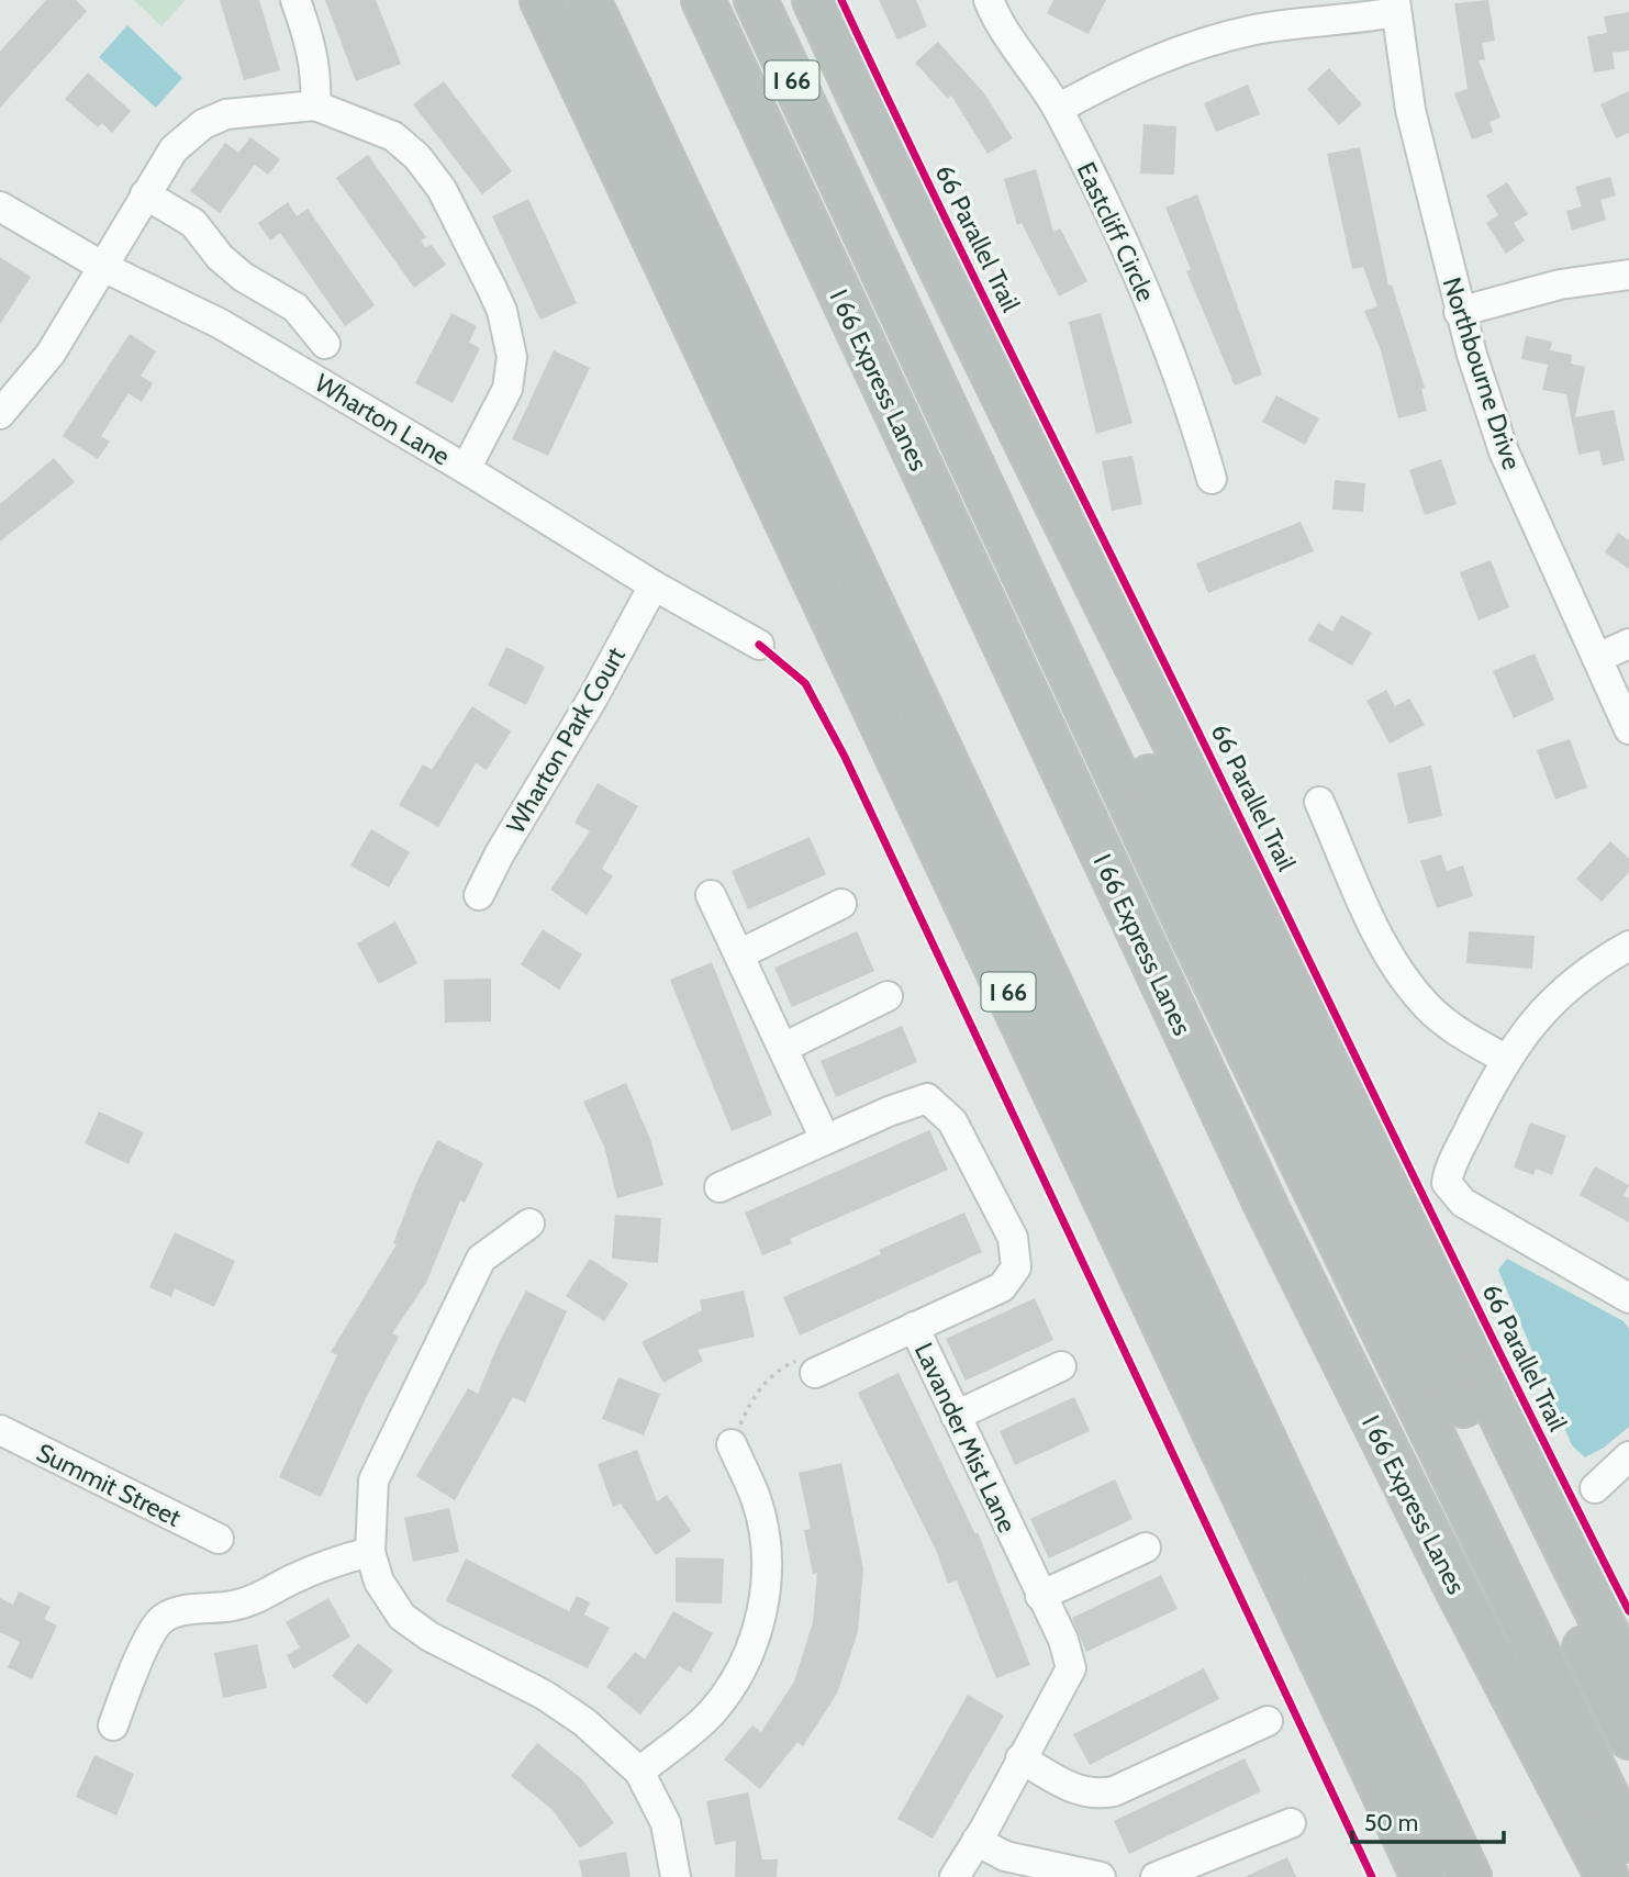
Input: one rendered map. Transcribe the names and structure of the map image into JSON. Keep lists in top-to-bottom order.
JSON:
{
  "streets": {
    "highway": ["I 66", "I 66 Express Lanes"],
    "street": [
      "Eastcliff Circle",
      "Northbourne Drive",
      "Wharton Lane",
      "Wharton Park Court",
      "Lavander Mist Lane",
      "Summit Street"
    ],
    "cycle path": ["66 Parallel Trail"]
  },
  "crossings": [
    ["Wharton Lane", "Wharton Park Court"]
  ],
  "scale_bar": "50 m"
}
